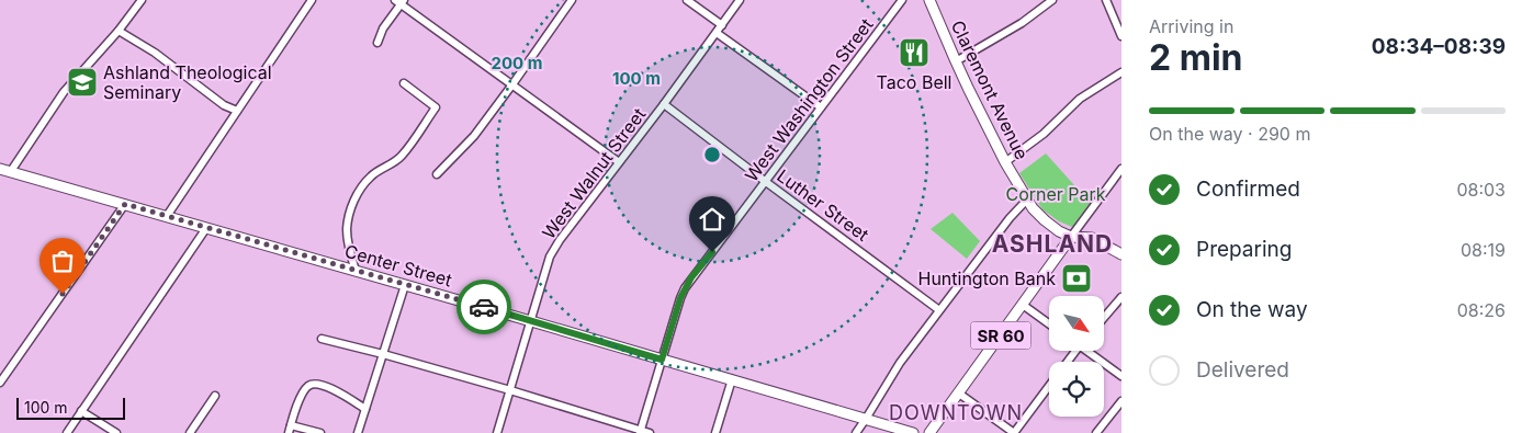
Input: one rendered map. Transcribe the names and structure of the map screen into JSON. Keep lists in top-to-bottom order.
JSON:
{
  "streets": {
    "main road": ["Claremont Avenue", "Center Street", "SR 60"],
    "street": ["West Washington Street", "West Walnut Street", "Luther Street"]
  },
  "crossings": [
    ["Claremont Avenue", "SR 60"],
    ["West Washington Street", "Luther Street"],
    ["West Washington Street", "Center Street"],
    ["West Walnut Street", "Luther Street"],
    ["West Walnut Street", "Center Street"]
  ],
  "districts": ["ASHLAND", "DOWNTOWN"],
  "parks": ["Corner Park"],
  "places": {
    "restaurant": ["Taco Bell"],
    "school or university": ["Ashland Theological Seminary"],
    "bank": ["Huntington Bank"]
  },
  "scale_bar": "100 m",
  "north": "bottom right",
  "page": {
    "heading": ["2 min", "Arriving in", "08:34–08:39"],
    "bar": "On the way · 290 m",
    "list": [
      ["Confirmed", "08:03"],
      ["Preparing", "08:19"],
      ["On the way", "08:26"],
      "Delivered"
    ],
    "scale": "100 m"
  },
  "rings": ["200 m", "100 m"]
}
